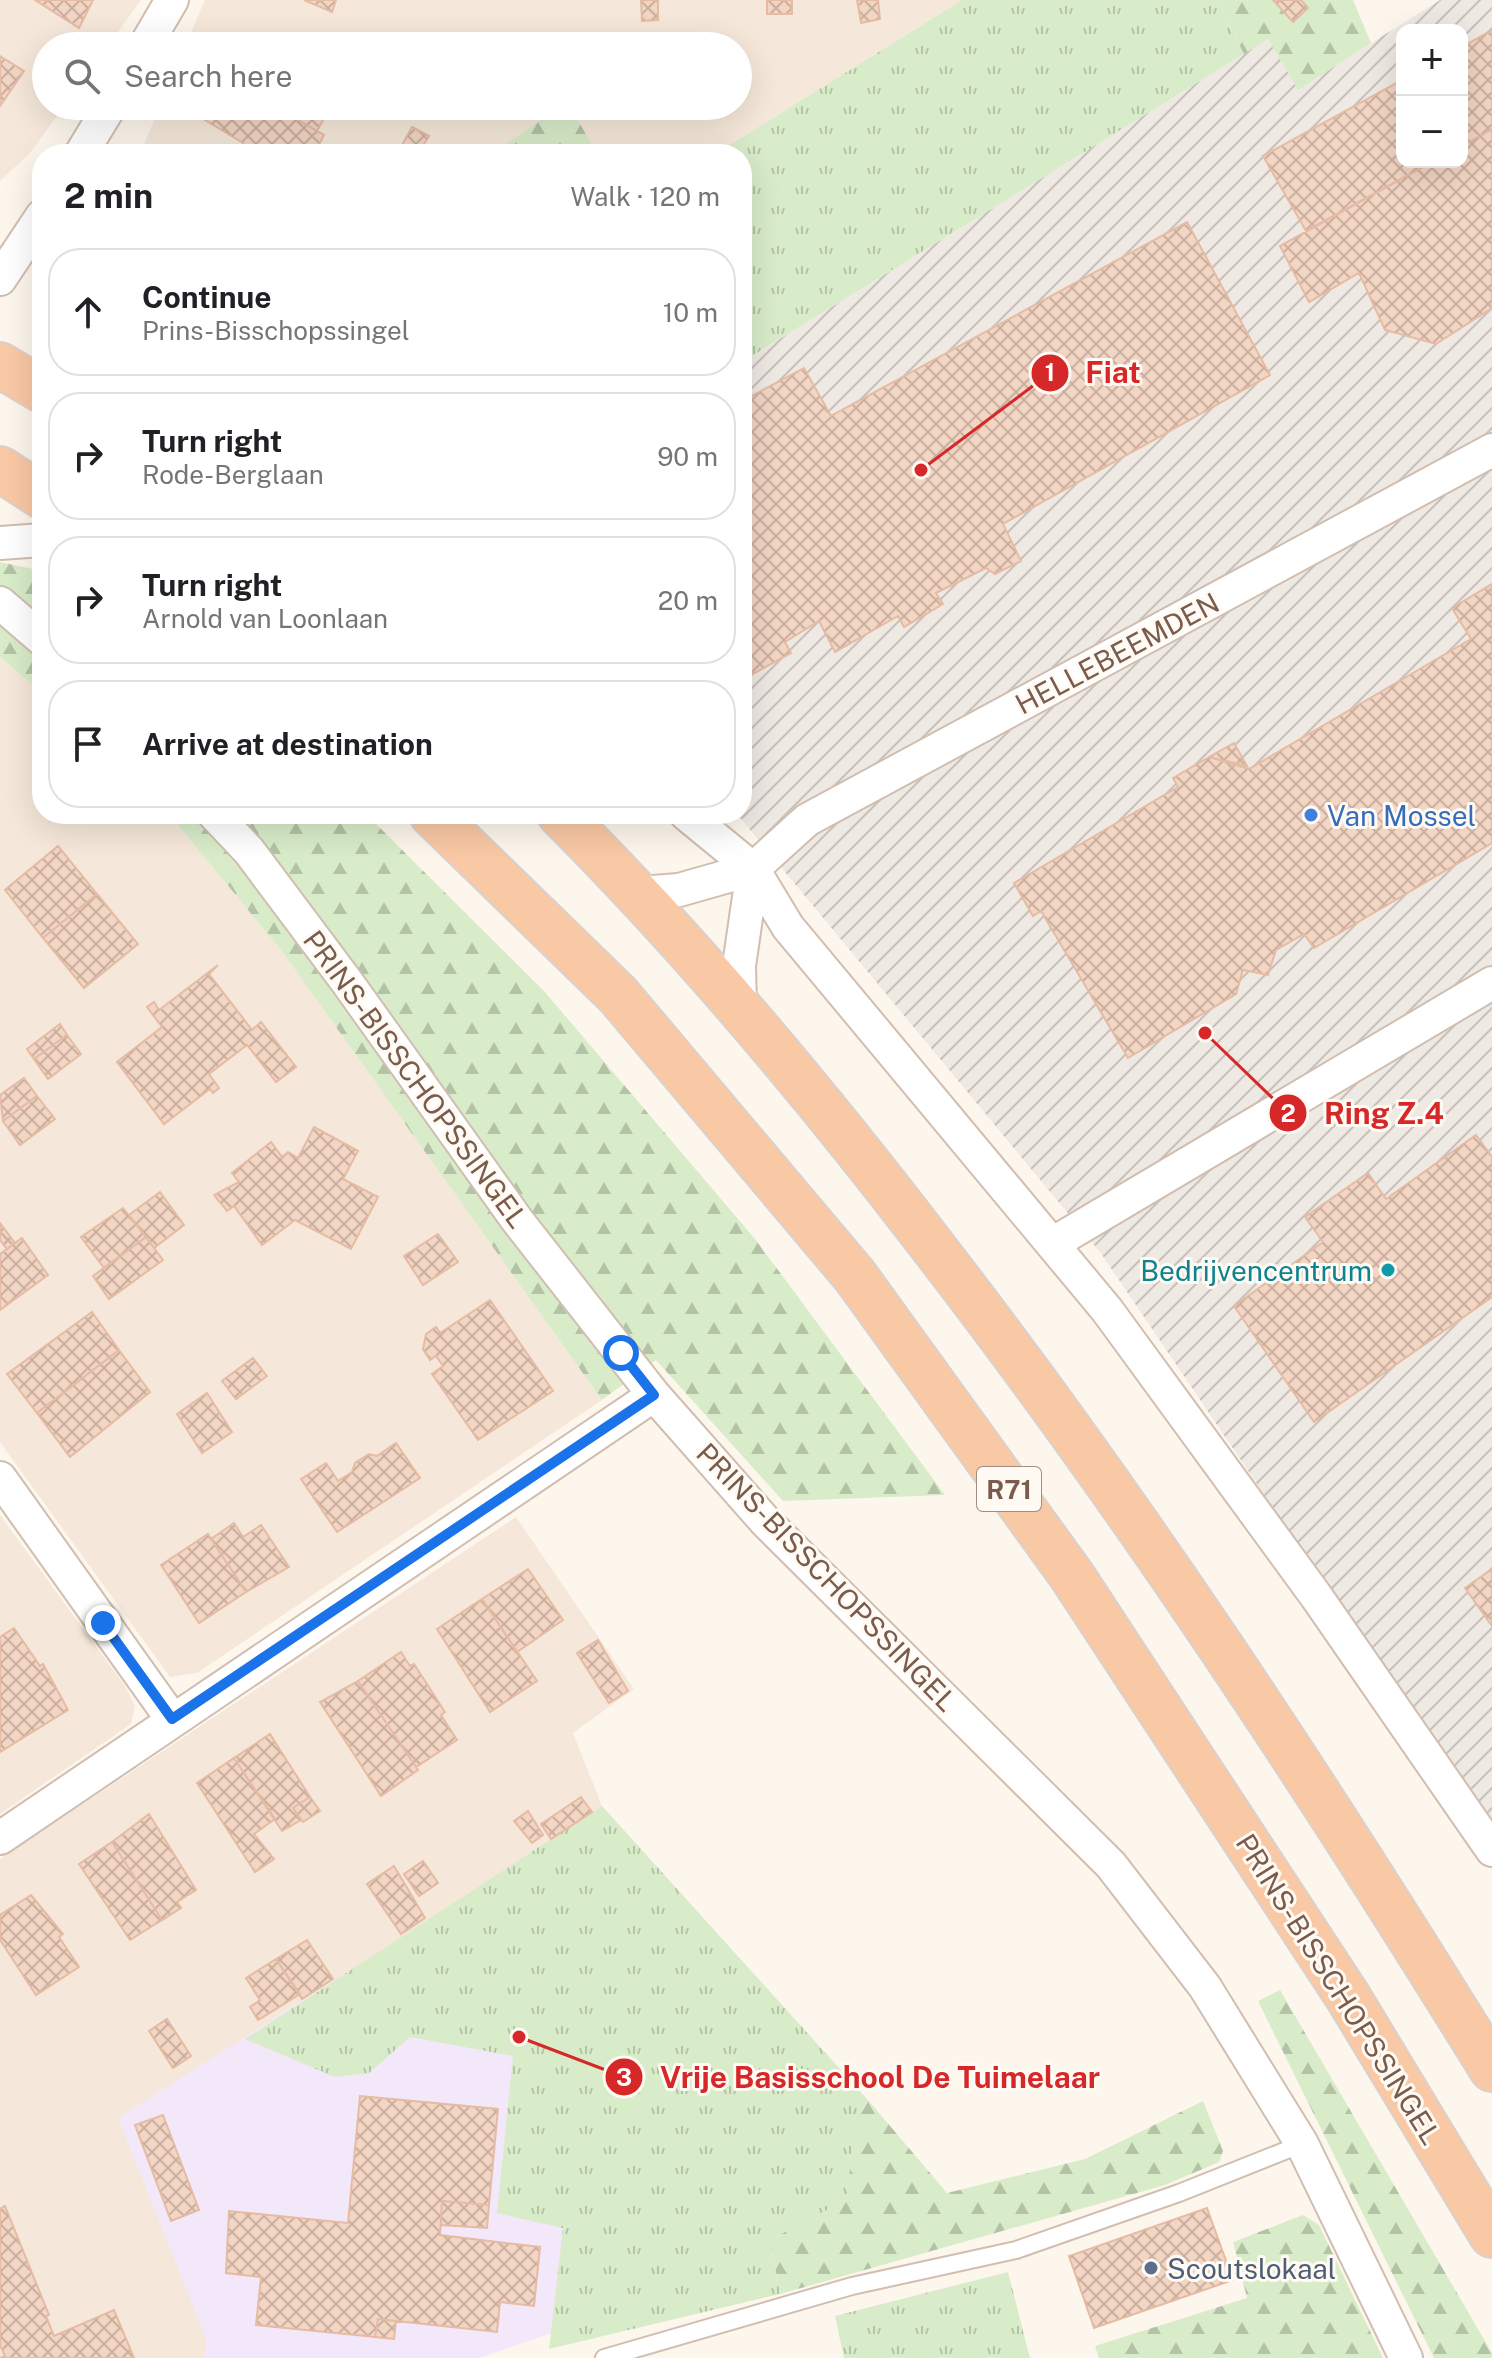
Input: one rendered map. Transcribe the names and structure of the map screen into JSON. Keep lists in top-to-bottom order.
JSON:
{
  "streets": {
    "highway": ["PRINS-BISSCHOPSSINGEL", "R71"],
    "street": ["HELLEBEEMDEN"]
  },
  "places": [
    "Fiat",
    "Van Mossel",
    "Ring Z.4",
    "Bedrijvencentrum",
    "Vrije Basisschool De Tuimelaar",
    "Scoutslokaal"
  ],
  "page": {
    "map_buttons": ["+", "−"],
    "search": "Search here",
    "heading": ["2 min", "Walk · 120 m"],
    "list": [
      ["Continue", "Prins-Bisschopssingel", "10 m"],
      ["Turn right", "Rode-Berglaan", "90 m"],
      ["Turn right", "Arnold van Loonlaan", "20 m"],
      "Arrive at destination"
    ]
  }
}
